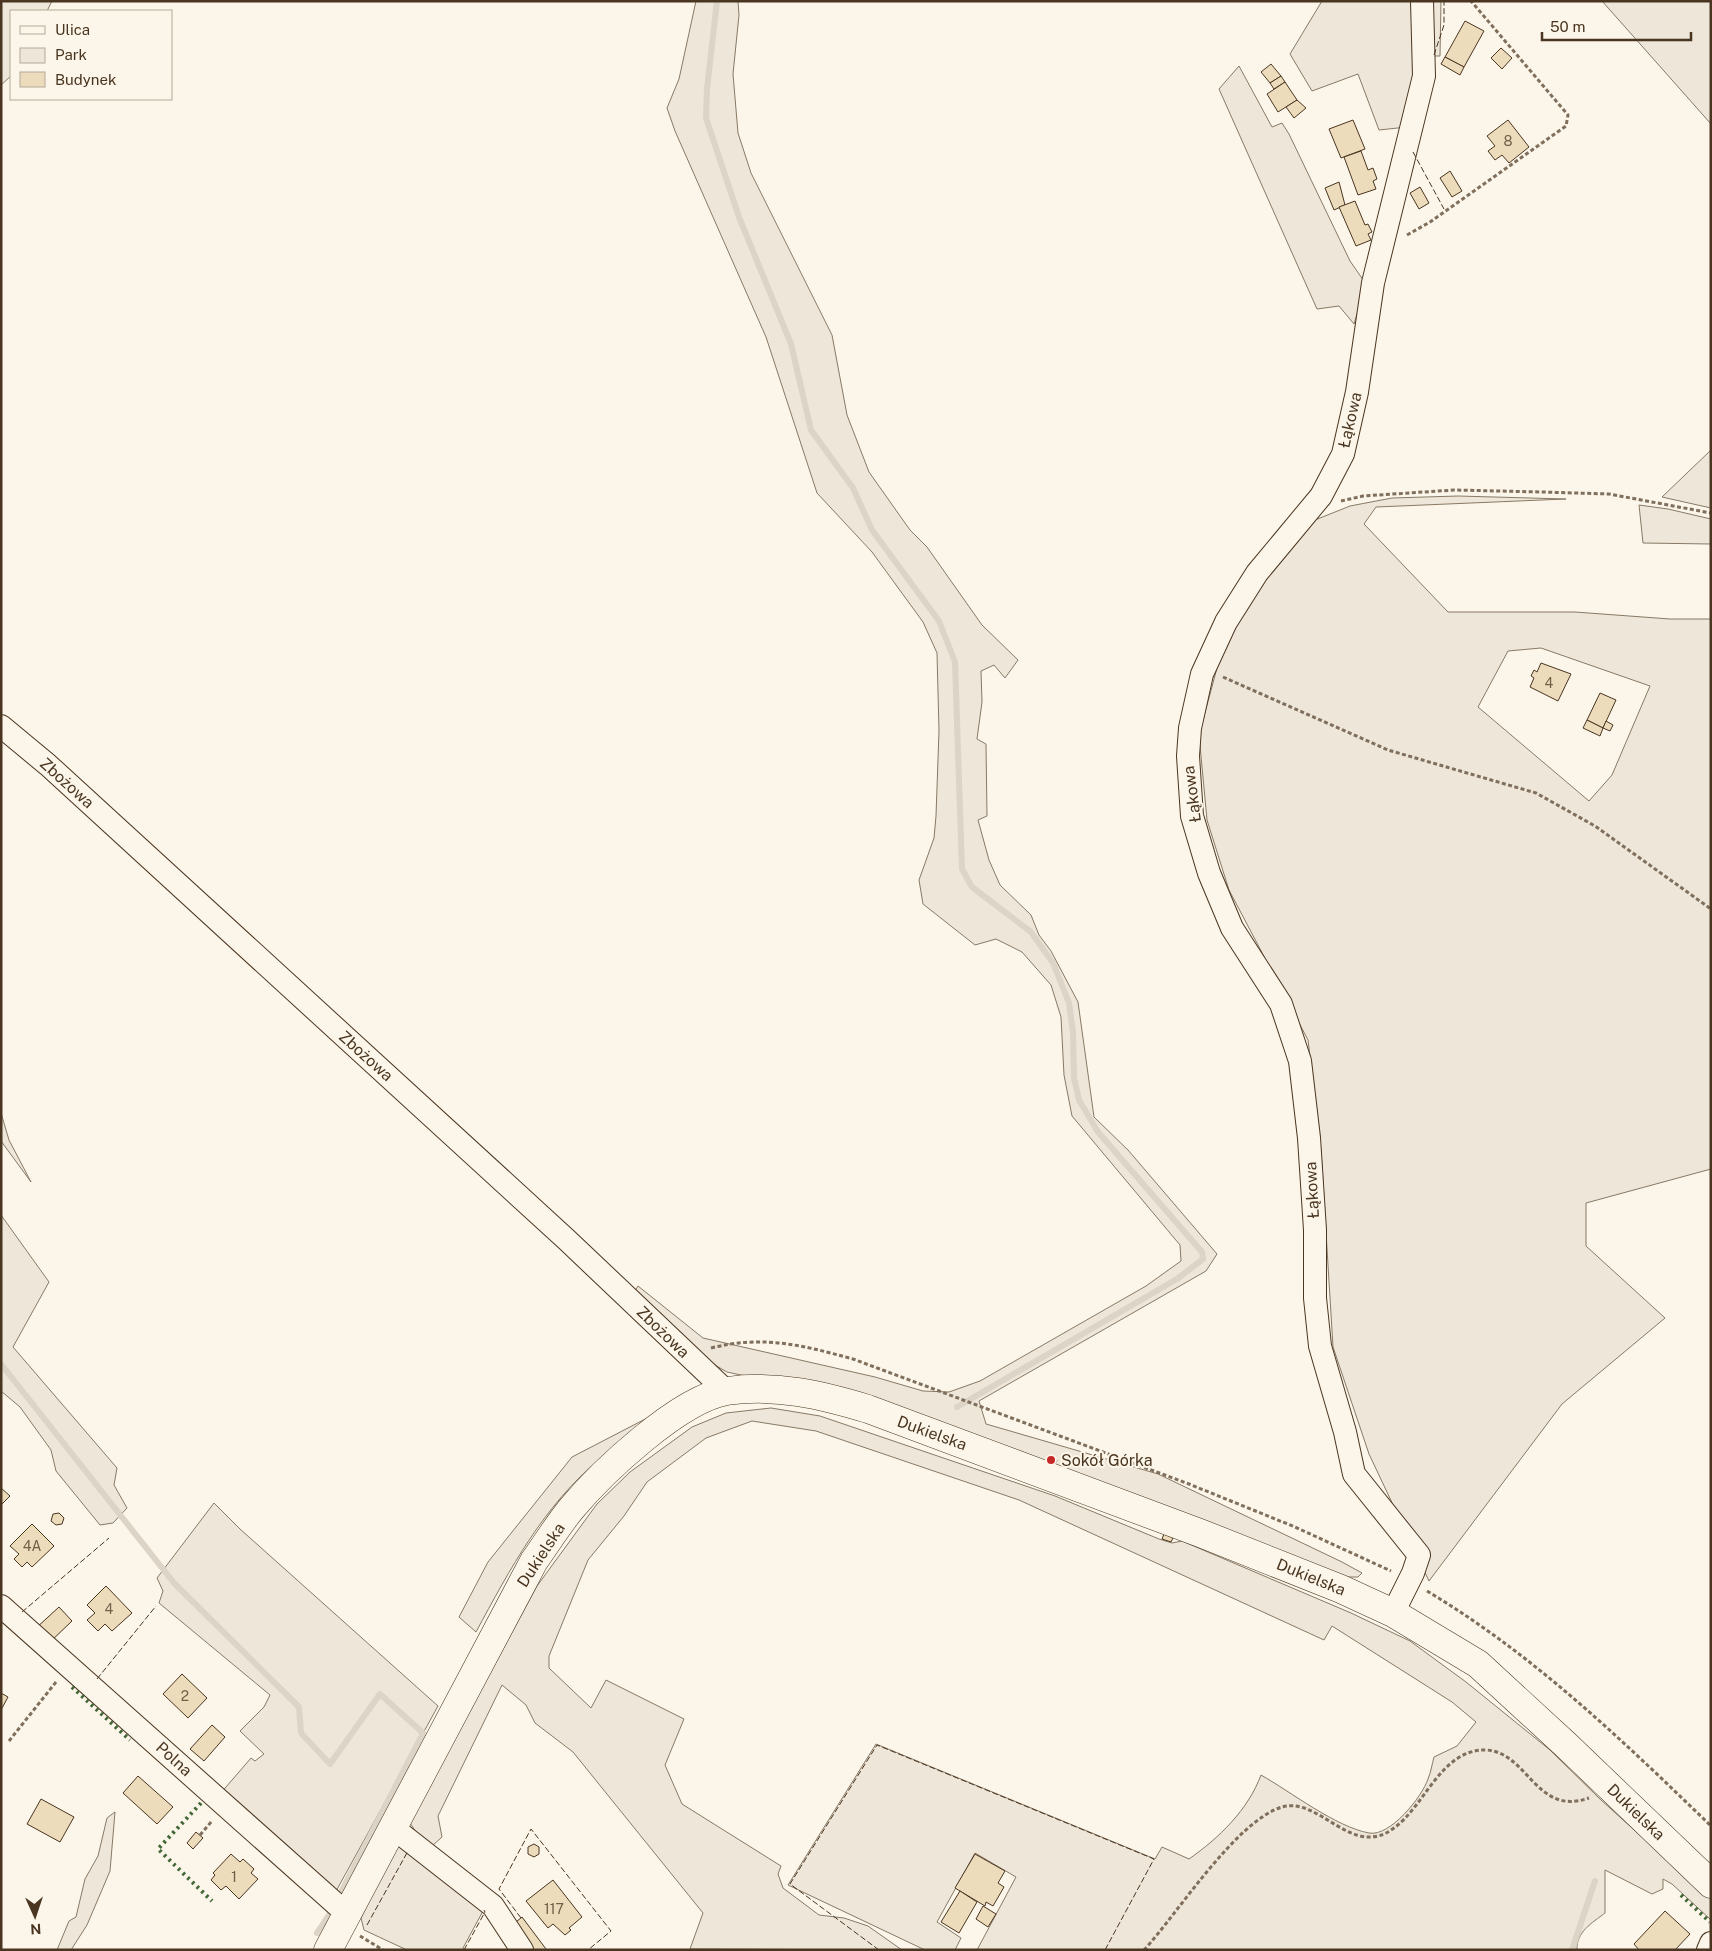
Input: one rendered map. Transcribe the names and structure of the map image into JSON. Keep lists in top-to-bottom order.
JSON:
{
  "streets": {
    "main road": ["Dukielska"],
    "street": ["Łąkowa", "Zbożowa", "Polna"]
  },
  "crossings": [
    ["Łąkowa", "Dukielska"],
    ["Zbożowa", "Dukielska"],
    ["Dukielska", "Polna"]
  ],
  "places": ["Sokół Górka"],
  "house_numbers": [
    "8",
    "4",
    "4A",
    "4",
    "2",
    "1",
    "117"
  ],
  "legend": ["Ulica", "Park", "Budynek"],
  "scale_bar": "50 m",
  "north": "bottom"
}
